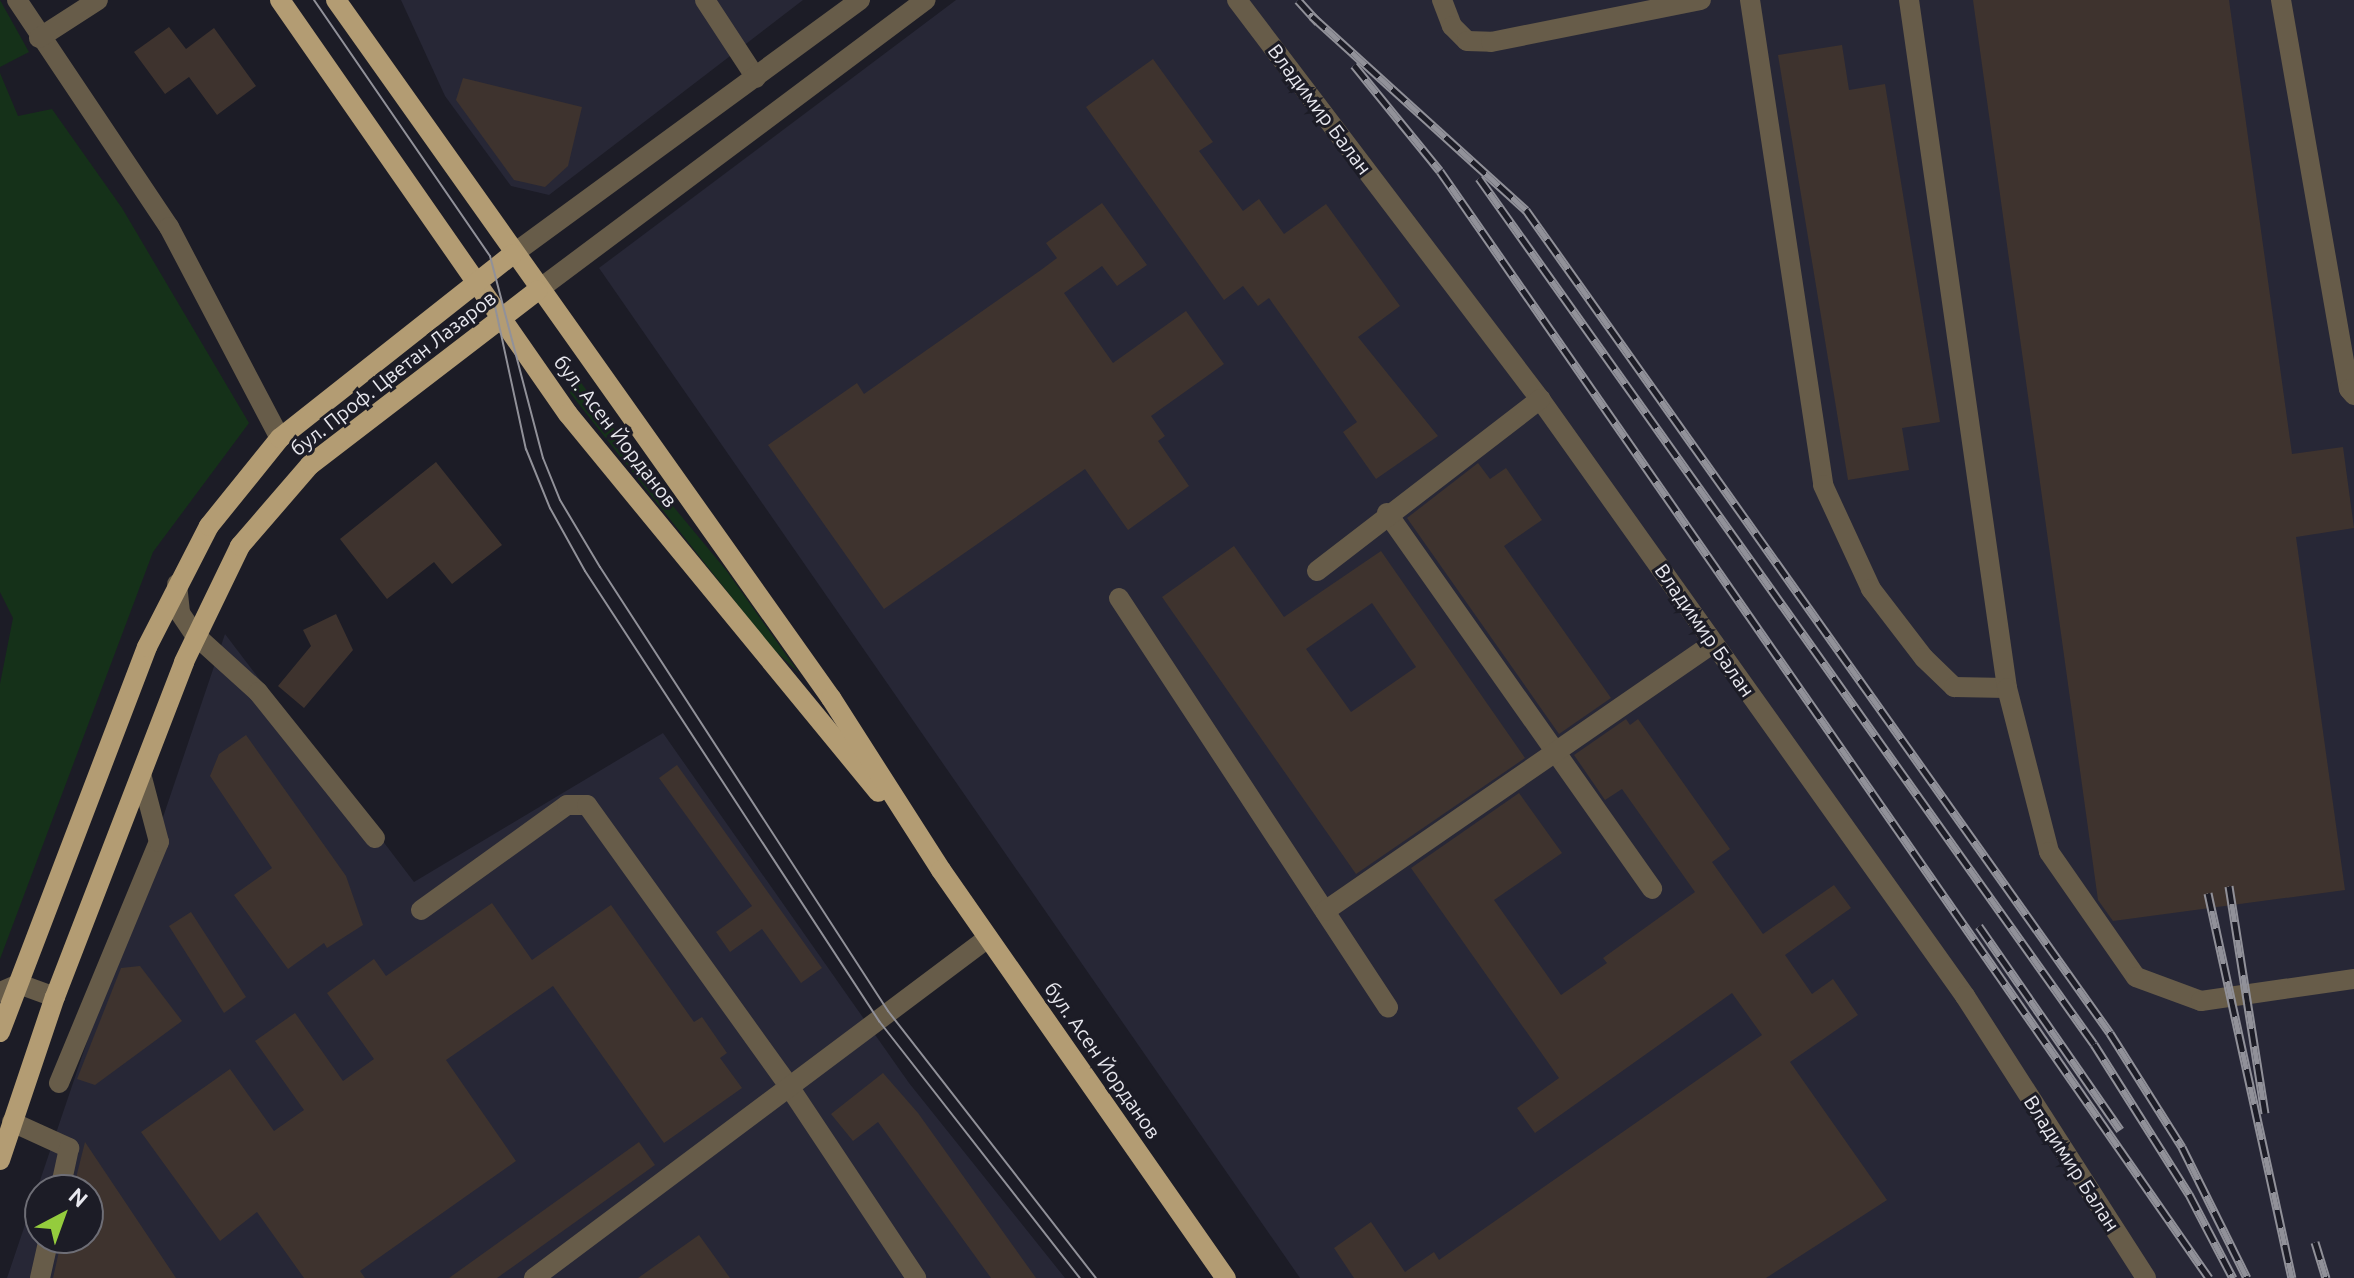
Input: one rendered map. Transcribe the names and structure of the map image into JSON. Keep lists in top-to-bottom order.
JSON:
{
  "streets": {
    "main road": ["бул. Проф. Цветан Лазаров", "бул. Асен Йорданов"],
    "street": ["Владимир Балан"]
  },
  "crossings": [
    ["бул. Проф. Цветан Лазаров", "бул. Асен Йорданов"]
  ],
  "north": "top right"
}
